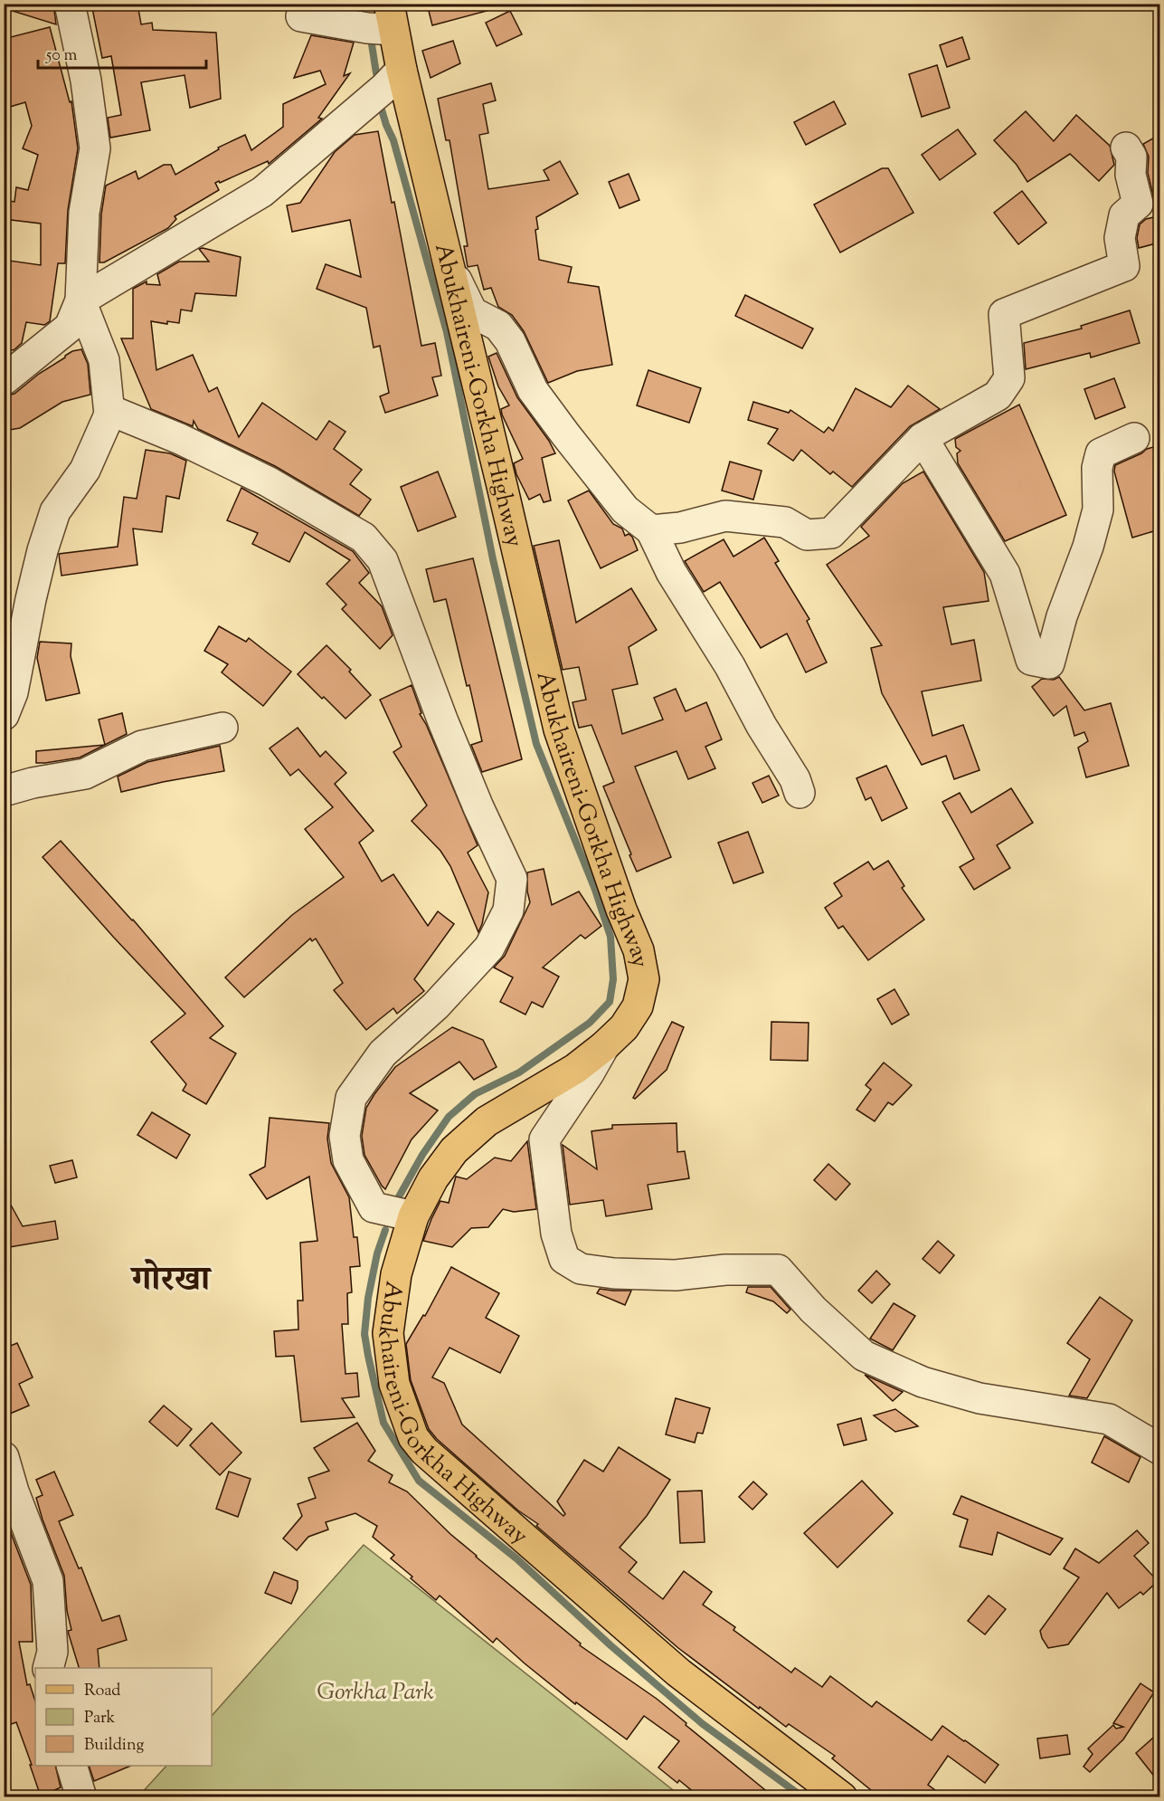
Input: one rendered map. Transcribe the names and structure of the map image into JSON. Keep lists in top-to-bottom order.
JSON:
{
  "streets": {
    "main road": ["Abukhaireni-Gorkha Highway"]
  },
  "districts": ["गोरखा"],
  "parks": ["Gorkha Park"],
  "legend": ["Road", "Park", "Building"],
  "scale_bar": "50 m"
}
